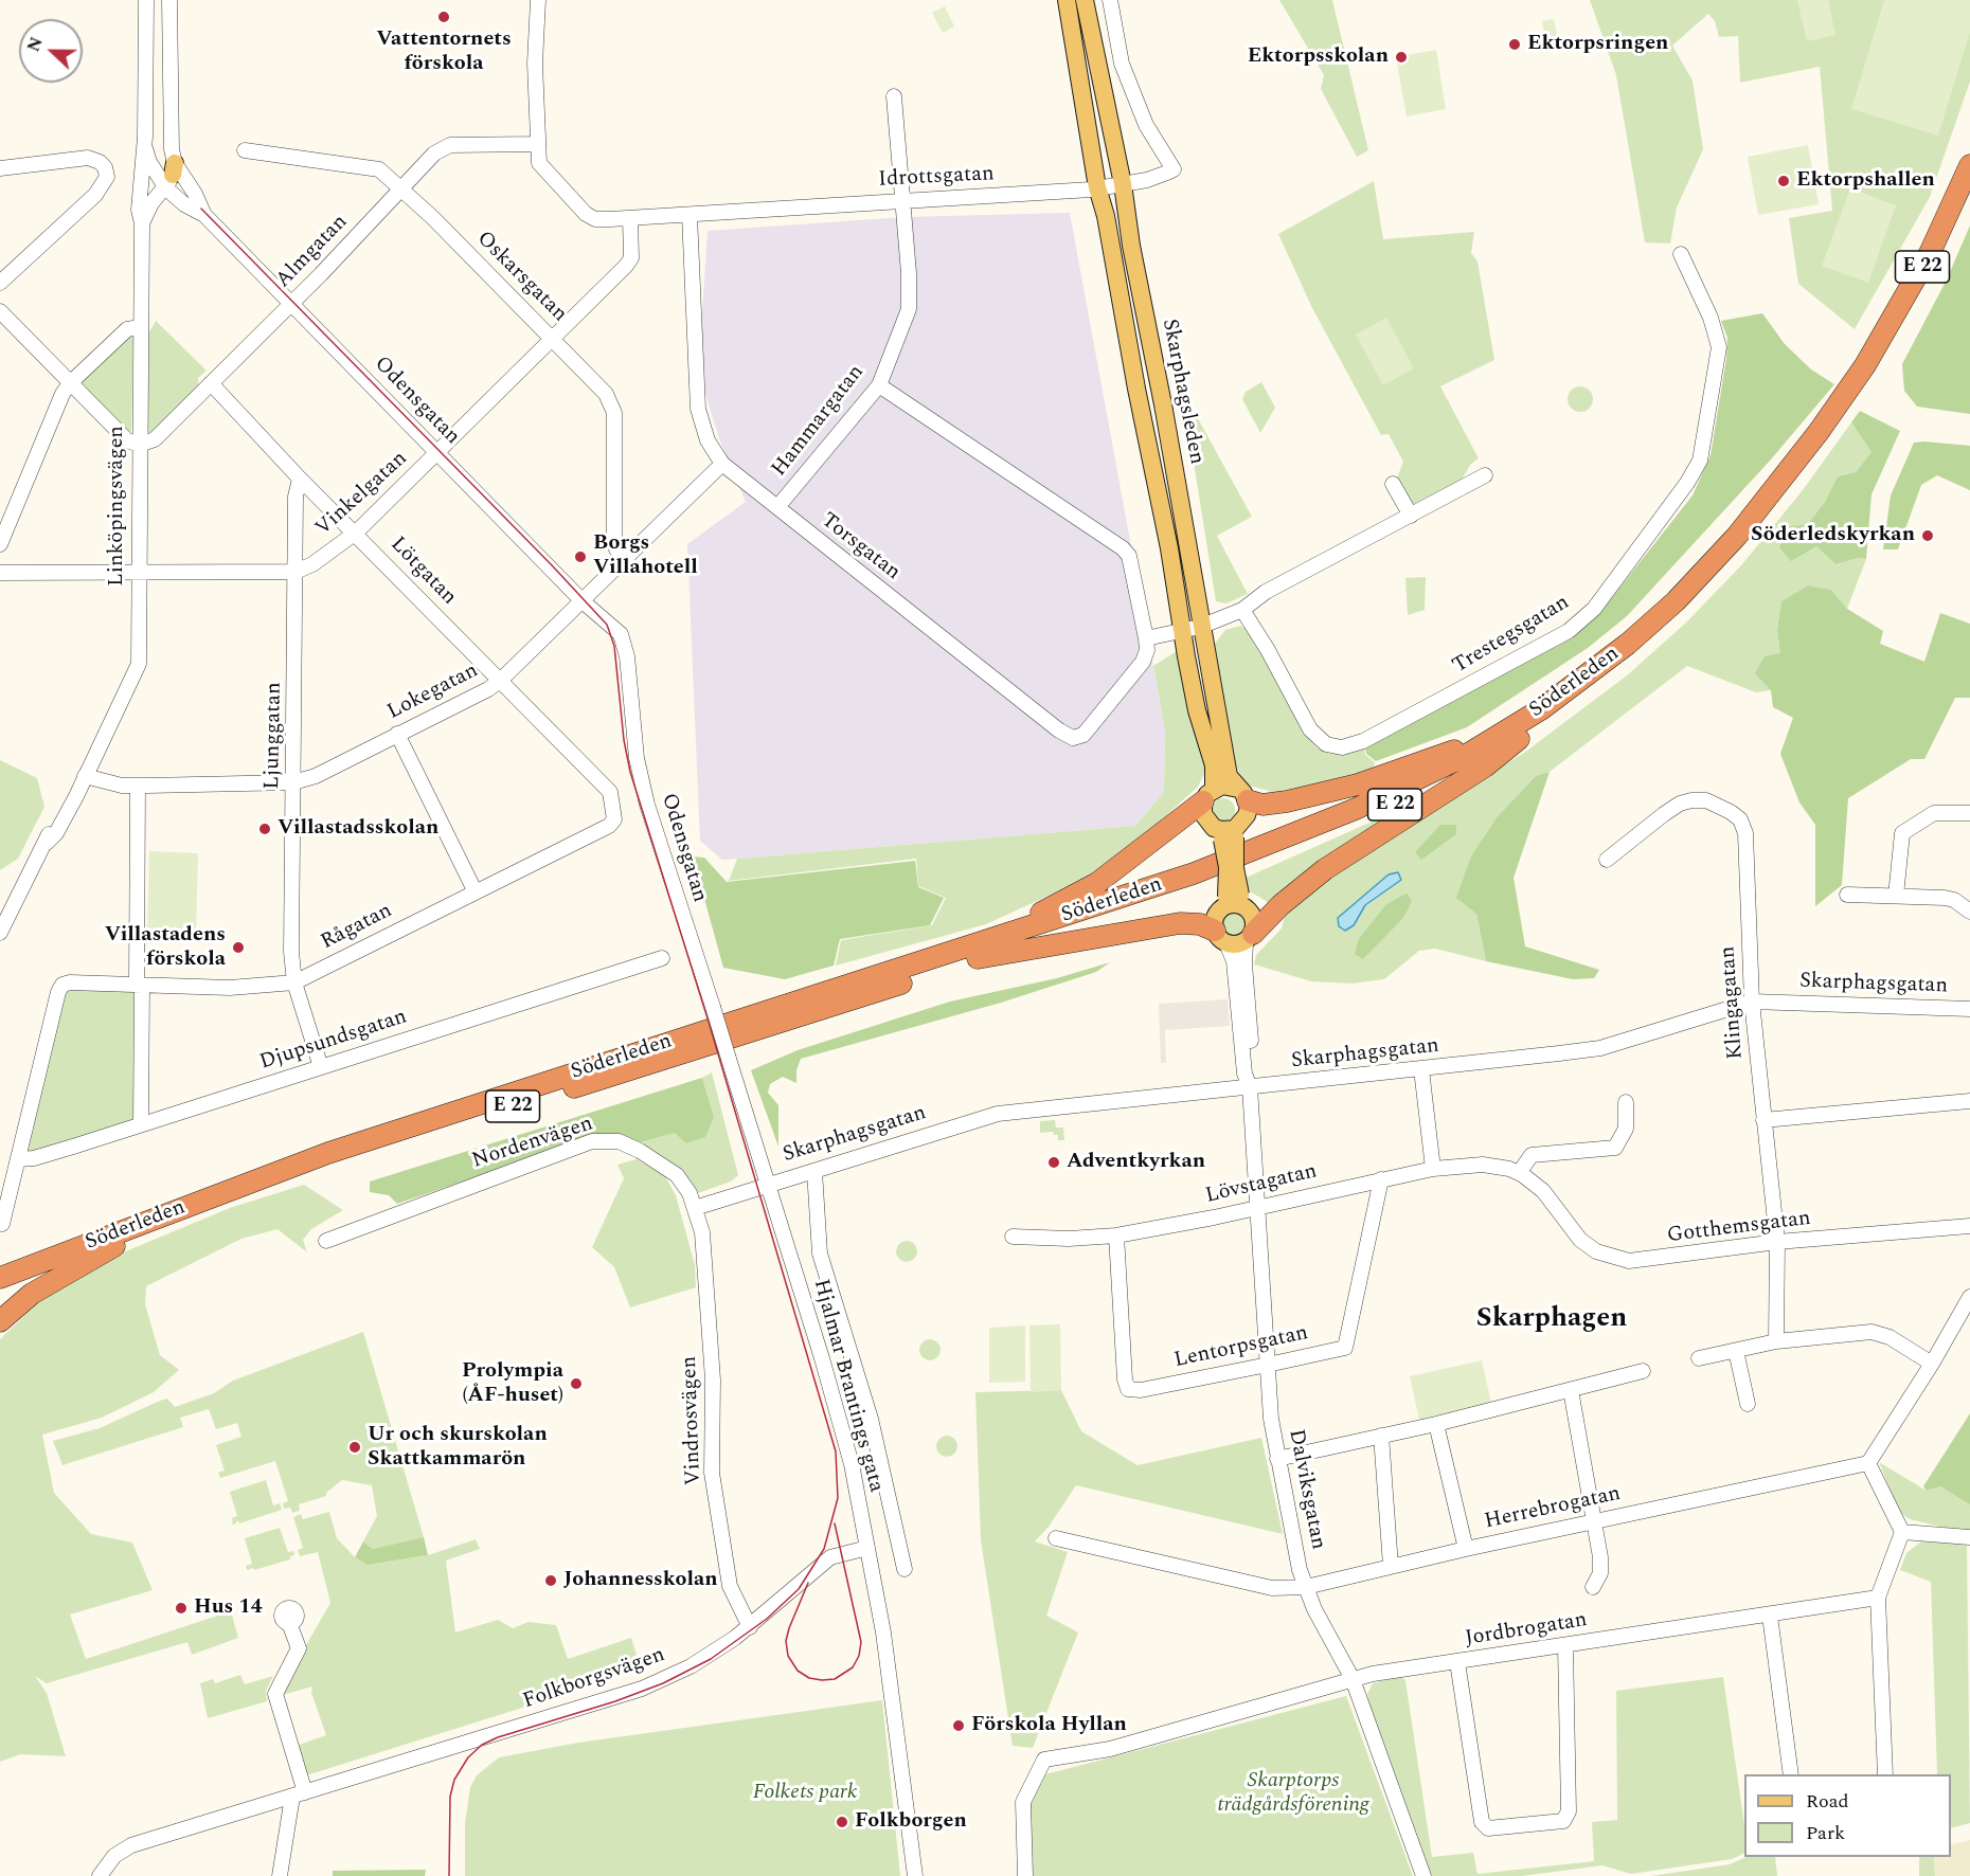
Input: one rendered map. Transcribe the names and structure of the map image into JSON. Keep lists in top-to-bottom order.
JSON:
{
  "streets": {
    "highway": ["E 22", "Söderleden"],
    "main road": ["Skarphagsleden"],
    "street": [
      "Idrottsgatan",
      "Almgatan",
      "Oskarsgatan",
      "Odensgatan",
      "Hammargatan",
      "Vinkelgatan",
      "Linköpingsvägen",
      "Torsgatan",
      "Lötgatan",
      "Trestegsgatan",
      "Lokegatan",
      "Ljunggatan",
      "Rågatan",
      "Skarphagsgatan",
      "Klingagatan",
      "Djupsundsgatan",
      "Nordenvägen",
      "Lövstagatan",
      "Gotthemsgatan",
      "Lentorpsgatan",
      "Hjalmar Brantings gata",
      "Vindrosvägen",
      "Dalviksgatan",
      "Herrebrogatan",
      "Jordbrogatan",
      "Folkborgsvägen"
    ]
  },
  "crossings": [
    ["Idrottsgatan", "Almgatan"],
    ["Idrottsgatan", "Skarphagsleden"],
    ["Idrottsgatan", "Hammargatan"],
    ["Idrottsgatan", "Vinkelgatan"],
    ["Idrottsgatan", "Torsgatan"],
    ["Almgatan", "Oskarsgatan"],
    ["Almgatan", "Odensgatan"],
    ["Almgatan", "Linköpingsvägen"],
    ["Almgatan", "Lötgatan"],
    ["E 22", "Söderleden"],
    ["Oskarsgatan", "Vinkelgatan"],
    ["Oskarsgatan", "Lokegatan"],
    ["Odensgatan", "Vinkelgatan"],
    ["Odensgatan", "Linköpingsvägen"],
    ["Odensgatan", "Lokegatan"],
    ["Odensgatan", "Hjalmar Brantings gata"],
    ["Hammargatan", "Torsgatan"],
    ["Vinkelgatan", "Linköpingsvägen"],
    ["Vinkelgatan", "Lötgatan"],
    ["Vinkelgatan", "Ljunggatan"],
    ["Linköpingsvägen", "Lokegatan"],
    ["Torsgatan", "Lokegatan"],
    ["Lötgatan", "Lokegatan"],
    ["Lötgatan", "Ljunggatan"],
    ["Lötgatan", "Rågatan"],
    ["Lokegatan", "Ljunggatan"],
    ["Ljunggatan", "Rågatan"],
    ["Ljunggatan", "Djupsundsgatan"],
    ["Rågatan", "Djupsundsgatan"],
    ["Skarphagsgatan", "Klingagatan"],
    ["Skarphagsgatan", "Hjalmar Brantings gata"],
    ["Skarphagsgatan", "Dalviksgatan"],
    ["Klingagatan", "Gotthemsgatan"],
    ["Nordenvägen", "Vindrosvägen"],
    ["Lövstagatan", "Gotthemsgatan"],
    ["Lövstagatan", "Lentorpsgatan"],
    ["Lövstagatan", "Dalviksgatan"],
    ["Lentorpsgatan", "Dalviksgatan"],
    ["Hjalmar Brantings gata", "Folkborgsvägen"],
    ["Vindrosvägen", "Folkborgsvägen"],
    ["Dalviksgatan", "Herrebrogatan"],
    ["Dalviksgatan", "Jordbrogatan"]
  ],
  "districts": ["Skarphagen"],
  "parks": ["Skarptorps trädgårdsförening", "Folkets park"],
  "places": [
    "Vattentornets förskola",
    "Ektorpsringen",
    "Ektorpsskolan",
    "Ektorpshallen",
    "Söderledskyrkan",
    "Borgs Villahotell",
    "Villastadsskolan",
    "Villastadens förskola",
    "Adventkyrkan",
    "Prolympia (ÅF-huset)",
    "Ur och skurskolan Skattkammarön",
    "Johannesskolan",
    "Hus 14",
    "Förskola Hyllan",
    "Folkborgen"
  ],
  "legend": ["Road", "Park"],
  "north": "left"
}
